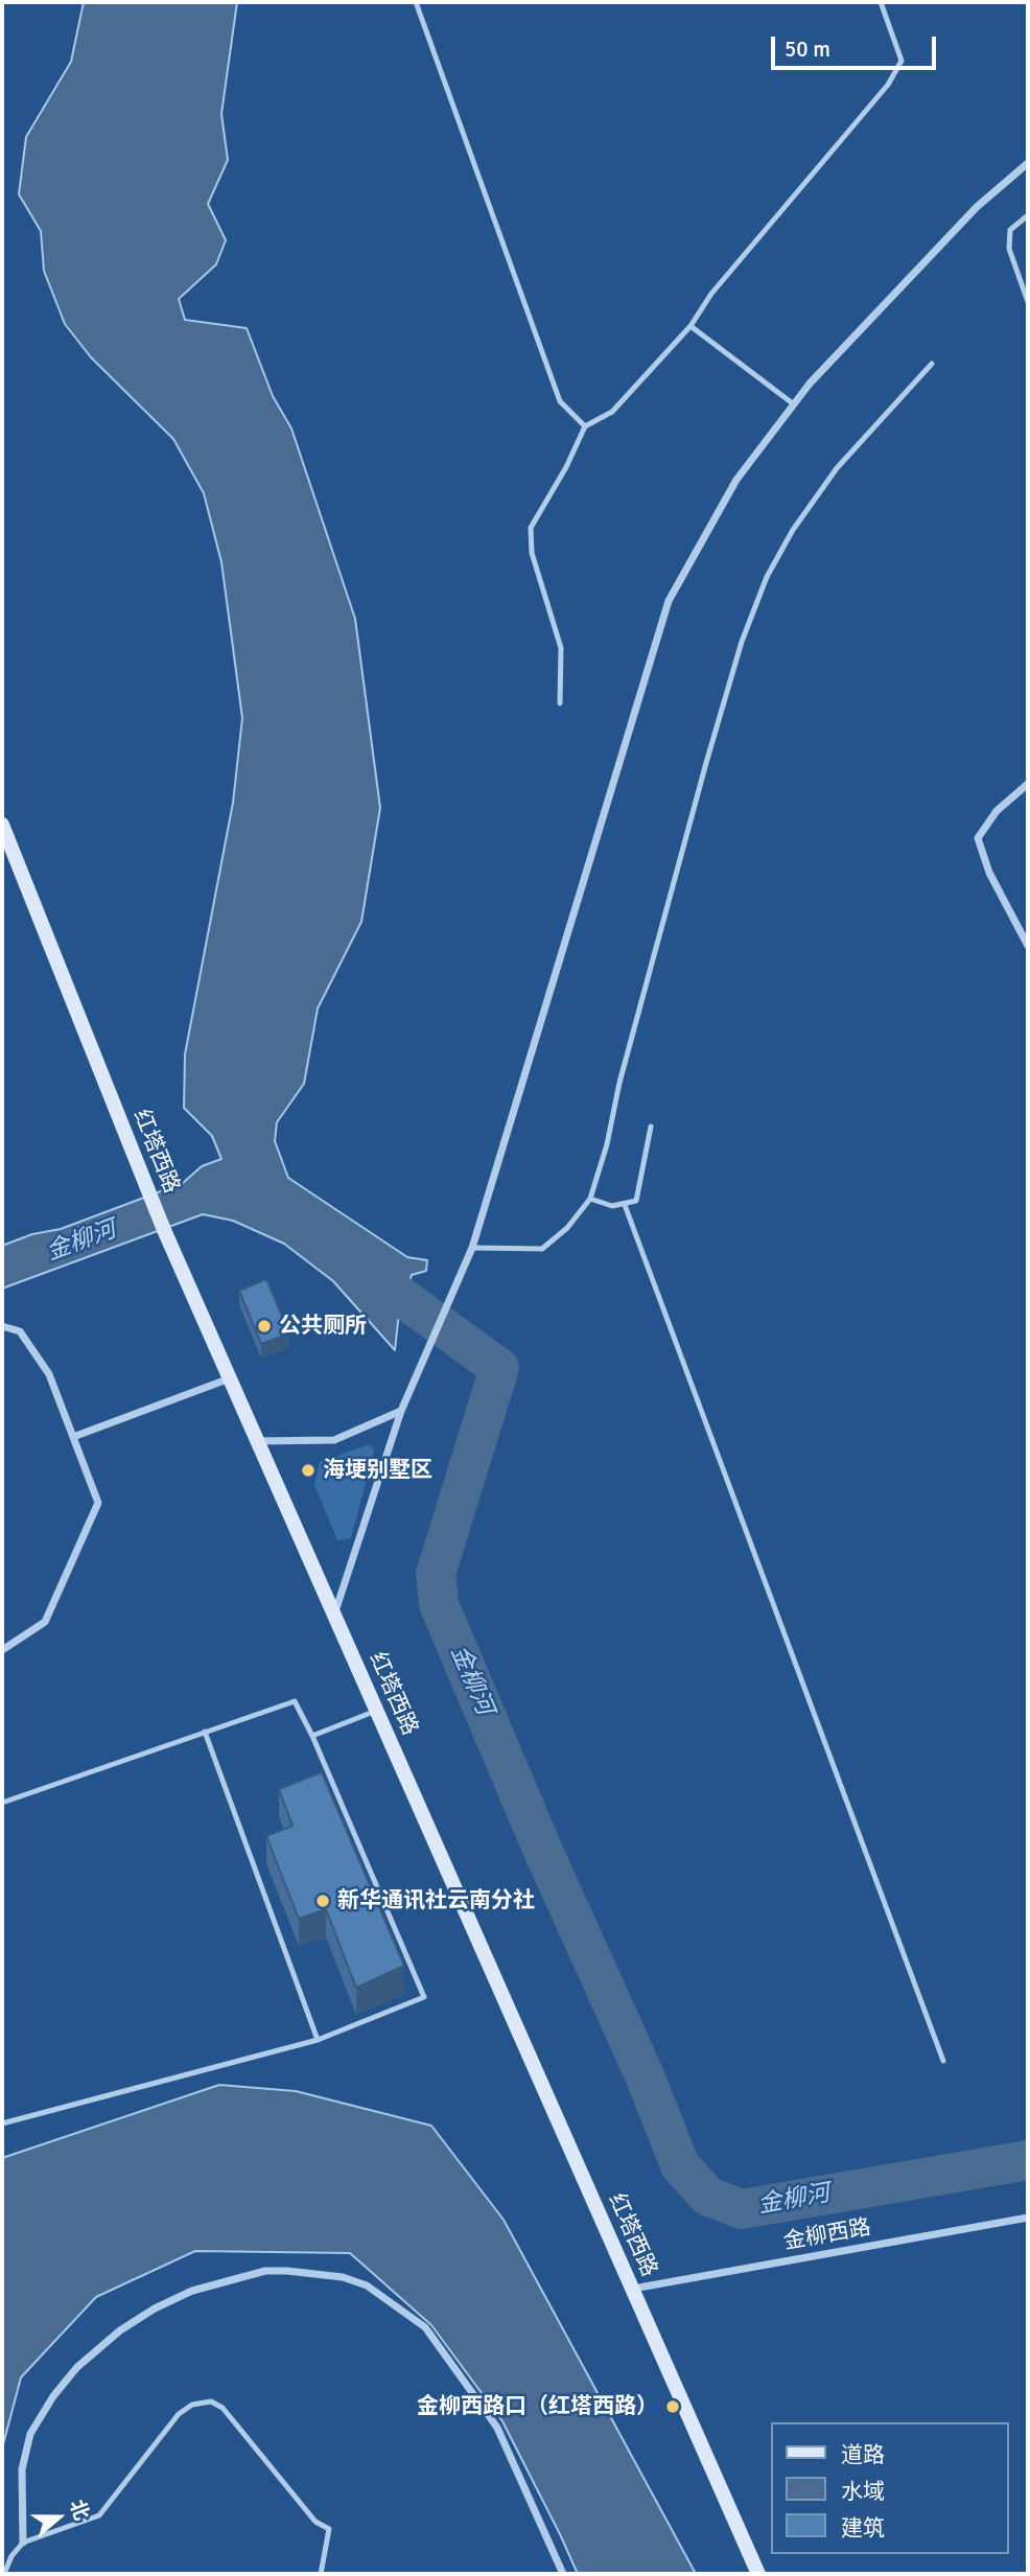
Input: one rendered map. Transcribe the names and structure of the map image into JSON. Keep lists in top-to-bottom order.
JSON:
{
  "streets": {
    "street": ["红塔西路", "金柳西路"]
  },
  "crossings": [
    ["红塔西路", "金柳西路"]
  ],
  "water": ["金柳河"],
  "places": [
    "公共厕所",
    "海埂别墅区",
    "新华通讯社云南分社",
    "金柳西路口（红塔西路）"
  ],
  "legend": ["道路", "水域", "建筑"],
  "scale_bar": "50 m",
  "north": "right"
}
